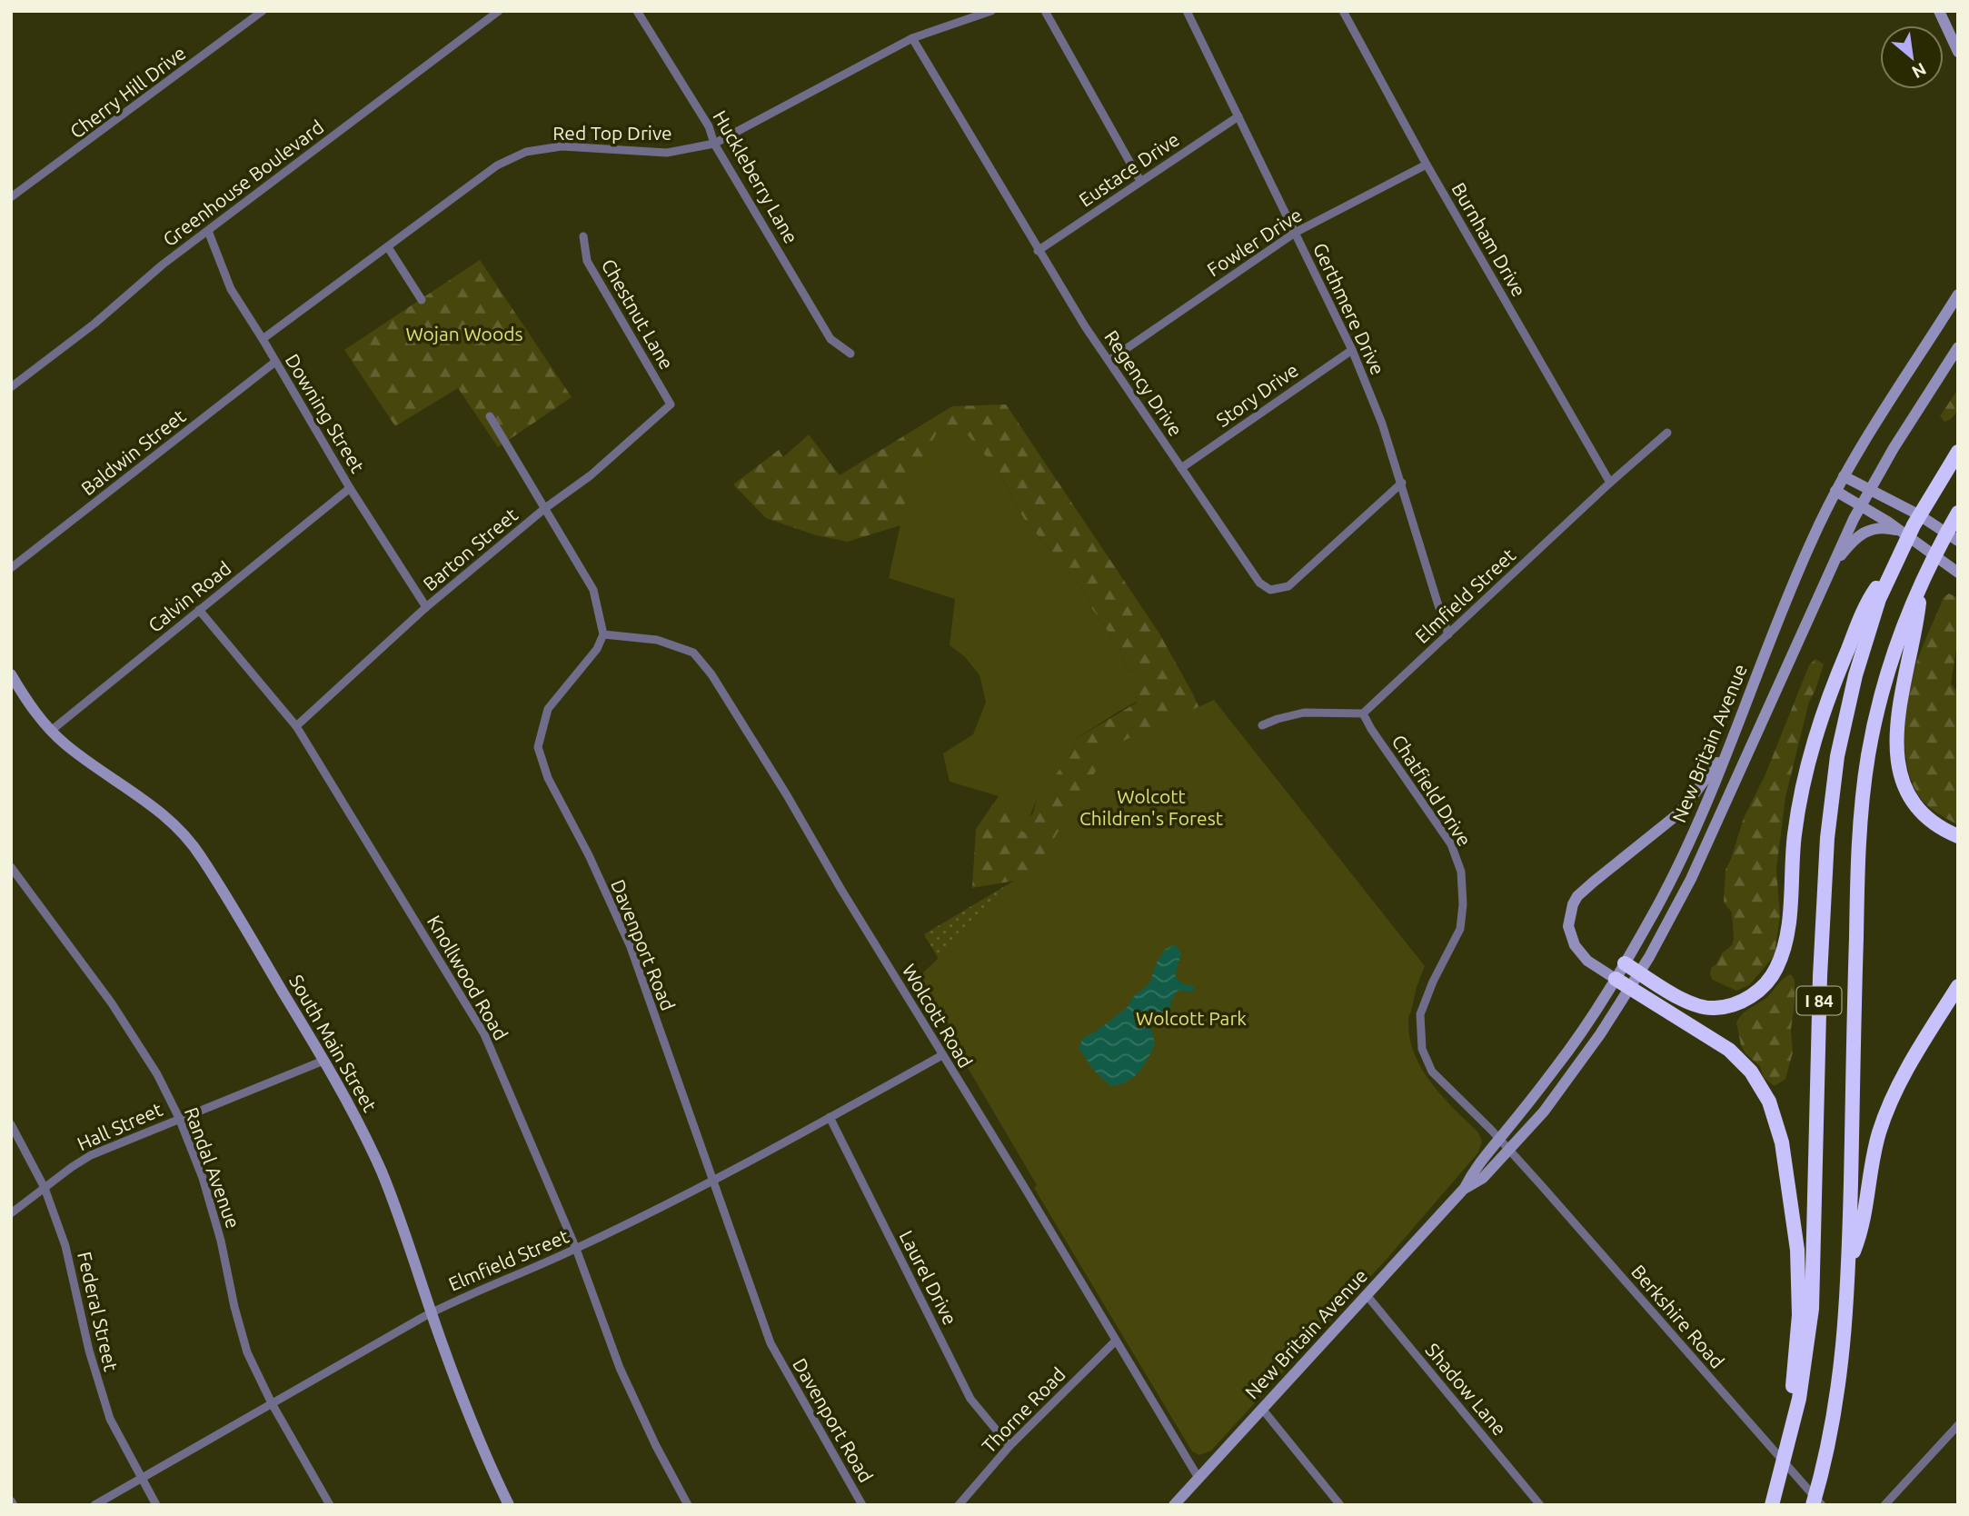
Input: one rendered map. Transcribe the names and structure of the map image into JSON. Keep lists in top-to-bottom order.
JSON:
{
  "streets": {
    "highway": ["I 84"],
    "main road": ["New Britain Avenue", "South Main Street"],
    "street": [
      "Cherry Hill Drive",
      "Red Top Drive",
      "Eustace Drive",
      "Huckleberry Lane",
      "Greenhouse Boulevard",
      "Burnham Drive",
      "Fowler Drive",
      "Gerthmere Drive",
      "Chestnut Lane",
      "Regency Drive",
      "Story Drive",
      "Downing Street",
      "Baldwin Street",
      "Barton Street",
      "Elmfield Street",
      "Calvin Road",
      "Chatfield Drive",
      "Davenport Road",
      "Knollwood Road",
      "Wolcott Road",
      "Hall Street",
      "Randal Avenue",
      "Laurel Drive",
      "Federal Street",
      "Berkshire Road",
      "Shadow Lane",
      "Thorne Road"
    ]
  },
  "crossings": [
    ["Red Top Drive", "Huckleberry Lane"],
    ["Red Top Drive", "Regency Drive"],
    ["Red Top Drive", "Downing Street"],
    ["Eustace Drive", "Gerthmere Drive"],
    ["Eustace Drive", "Regency Drive"],
    ["Greenhouse Boulevard", "Downing Street"],
    ["Burnham Drive", "Fowler Drive"],
    ["Burnham Drive", "Elmfield Street"],
    ["Fowler Drive", "Gerthmere Drive"],
    ["Fowler Drive", "Regency Drive"],
    ["Gerthmere Drive", "Regency Drive"],
    ["Gerthmere Drive", "Story Drive"],
    ["Gerthmere Drive", "Elmfield Street"],
    ["Chestnut Lane", "Barton Street"],
    ["Regency Drive", "Story Drive"],
    ["Downing Street", "Baldwin Street"],
    ["Downing Street", "Barton Street"],
    ["Downing Street", "Calvin Road"],
    ["Barton Street", "Knollwood Road"],
    ["Elmfield Street", "Chatfield Drive"],
    ["Elmfield Street", "Davenport Road"],
    ["Elmfield Street", "Knollwood Road"],
    ["Elmfield Street", "Wolcott Road"],
    ["Elmfield Street", "South Main Street"],
    ["Elmfield Street", "Randal Avenue"],
    ["Elmfield Street", "Laurel Drive"],
    ["Elmfield Street", "Federal Street"],
    ["Calvin Road", "Knollwood Road"],
    ["Calvin Road", "South Main Street"],
    ["New Britain Avenue", "Chatfield Drive"],
    ["New Britain Avenue", "Wolcott Road"],
    ["New Britain Avenue", "Berkshire Road"],
    ["New Britain Avenue", "Shadow Lane"],
    ["Chatfield Drive", "Berkshire Road"],
    ["Davenport Road", "Wolcott Road"],
    ["Wolcott Road", "Thorne Road"],
    ["South Main Street", "Hall Street"],
    ["Hall Street", "Randal Avenue"],
    ["Hall Street", "Federal Street"],
    ["Laurel Drive", "Thorne Road"]
  ],
  "parks": ["Wojan Woods", "Wolcott Children's Forest", "Wolcott Park"],
  "north": "bottom right"
}
